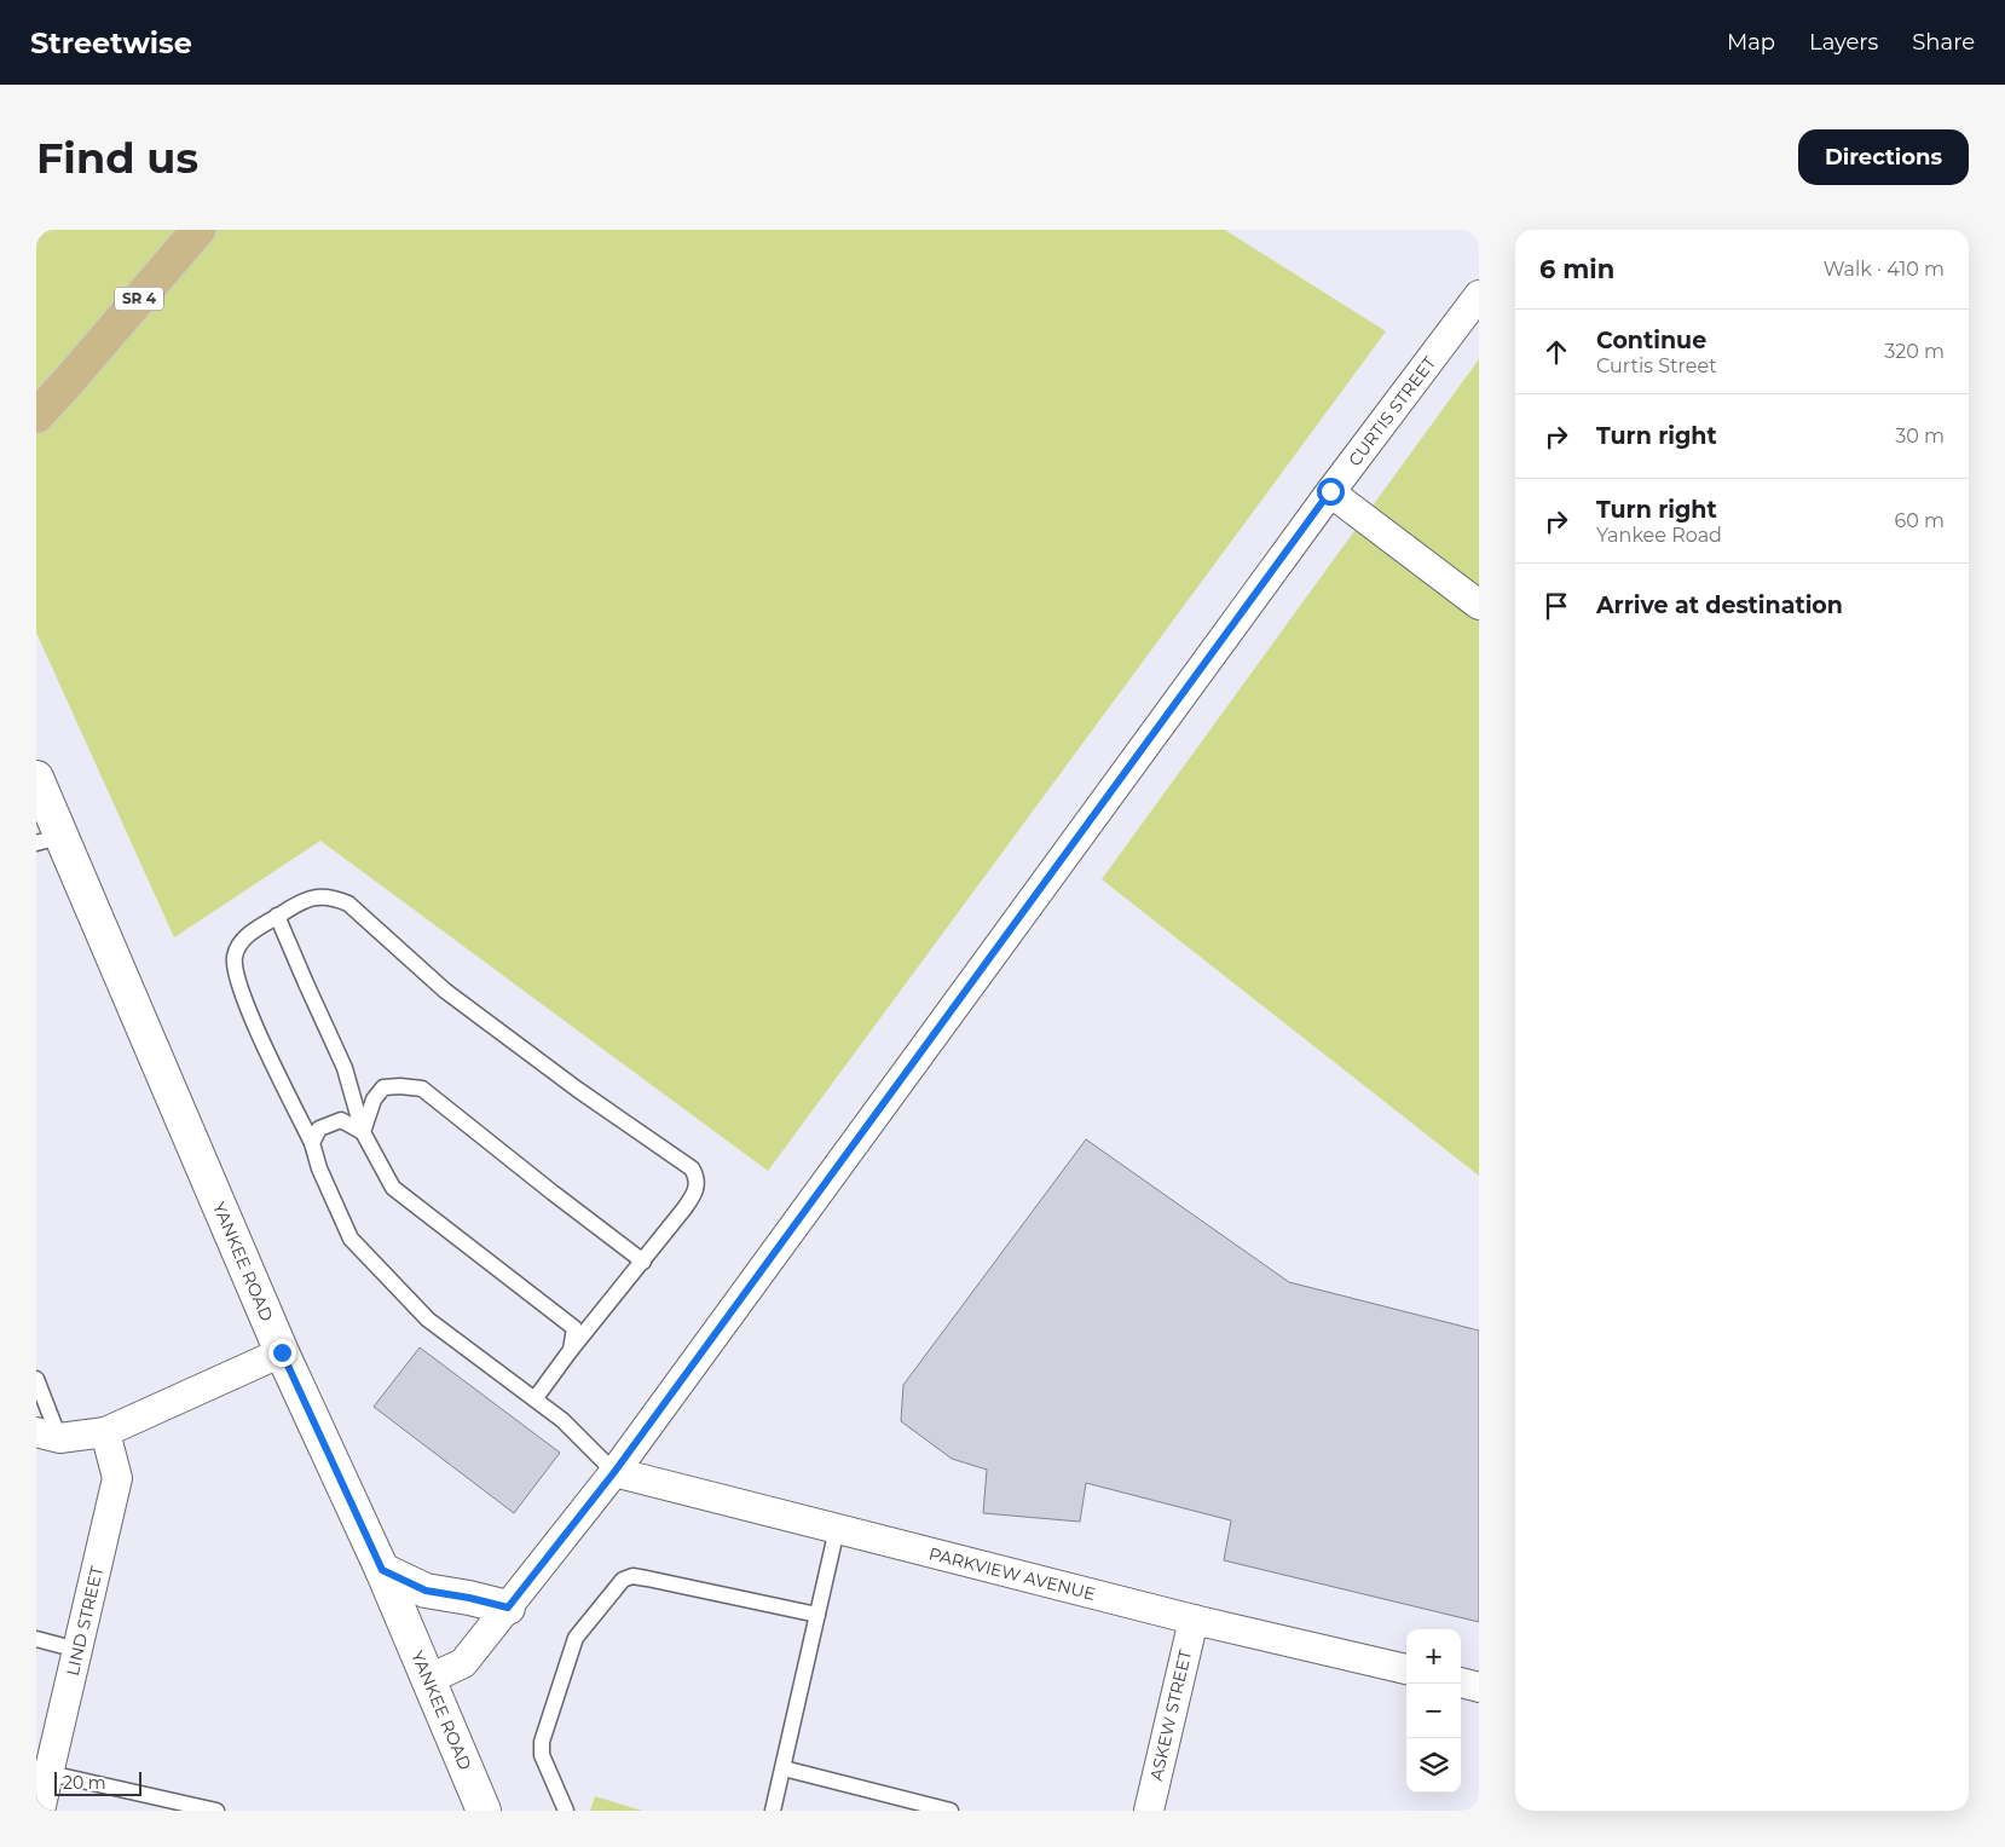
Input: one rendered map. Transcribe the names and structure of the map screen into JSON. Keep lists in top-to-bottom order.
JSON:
{
  "streets": {
    "main road": ["SR 4"],
    "street": [
      "CURTIS STREET",
      "YANKEE ROAD",
      "PARKVIEW AVENUE",
      "LIND STREET",
      "ASKEW STREET"
    ]
  },
  "crossings": [
    ["CURTIS STREET", "YANKEE ROAD"],
    ["CURTIS STREET", "PARKVIEW AVENUE"],
    ["PARKVIEW AVENUE", "ASKEW STREET"]
  ],
  "scale_bar": "20 m",
  "page": {
    "header": "Streetwise",
    "nav": ["Map", "Layers", "Share"],
    "buttons": "Directions",
    "title": "Find us",
    "heading": ["6 min", "Walk · 410 m"],
    "list": [
      ["Continue", "Curtis Street", "320 m"],
      ["Turn right", "30 m"],
      ["Turn right", "Yankee Road", "60 m"],
      "Arrive at destination"
    ],
    "map_buttons": ["+", "−"],
    "scale": "20 m"
  }
}
